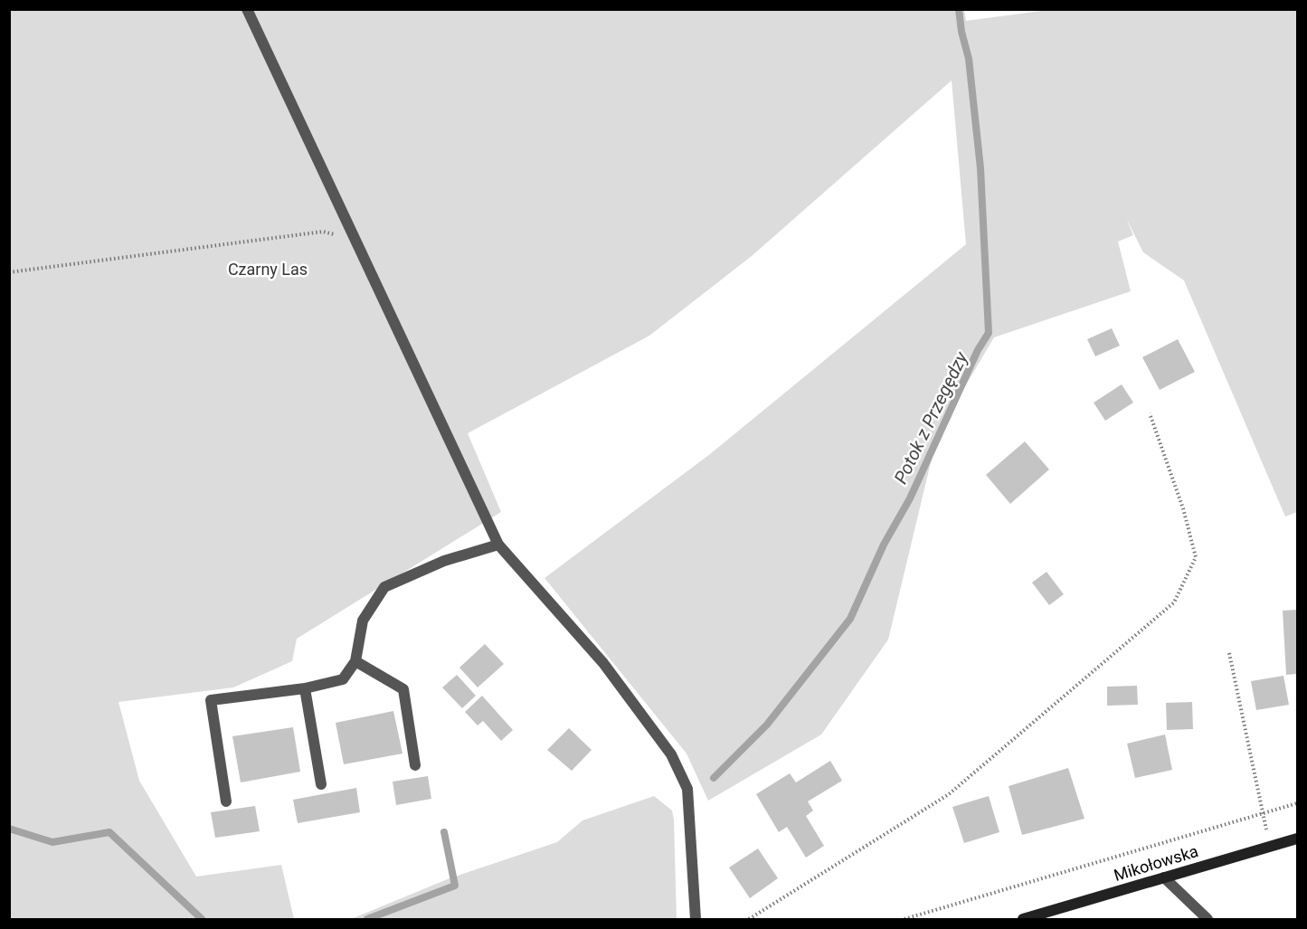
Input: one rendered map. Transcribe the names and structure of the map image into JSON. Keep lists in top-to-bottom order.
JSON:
{
  "streets": {
    "main road": ["Mikołowska"]
  },
  "water": ["Potok z Przegędzy"],
  "parks": ["Czarny Las"]
}
